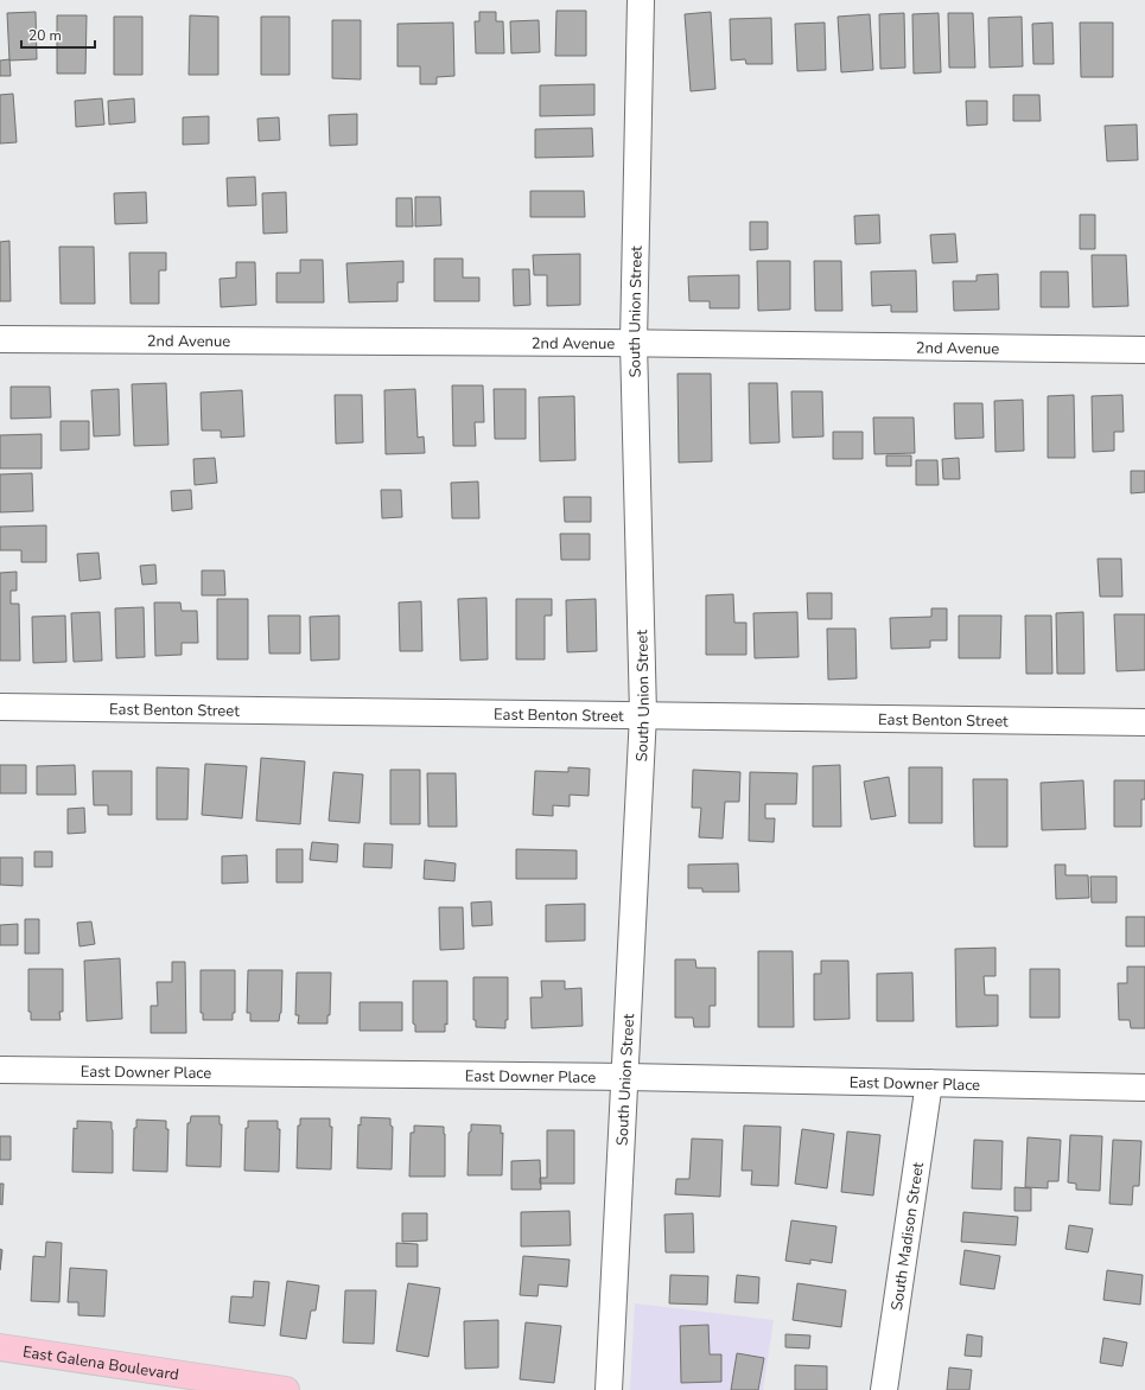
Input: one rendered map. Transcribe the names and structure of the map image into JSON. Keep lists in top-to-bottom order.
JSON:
{
  "streets": {
    "main road": ["East Galena Boulevard"],
    "street": [
      "South Union Street",
      "2nd Avenue",
      "East Benton Street",
      "East Downer Place",
      "South Madison Street"
    ]
  },
  "crossings": [
    ["South Union Street", "2nd Avenue"],
    ["South Union Street", "East Benton Street"],
    ["South Union Street", "East Downer Place"],
    ["East Downer Place", "South Madison Street"]
  ],
  "scale_bar": "20 m"
}
